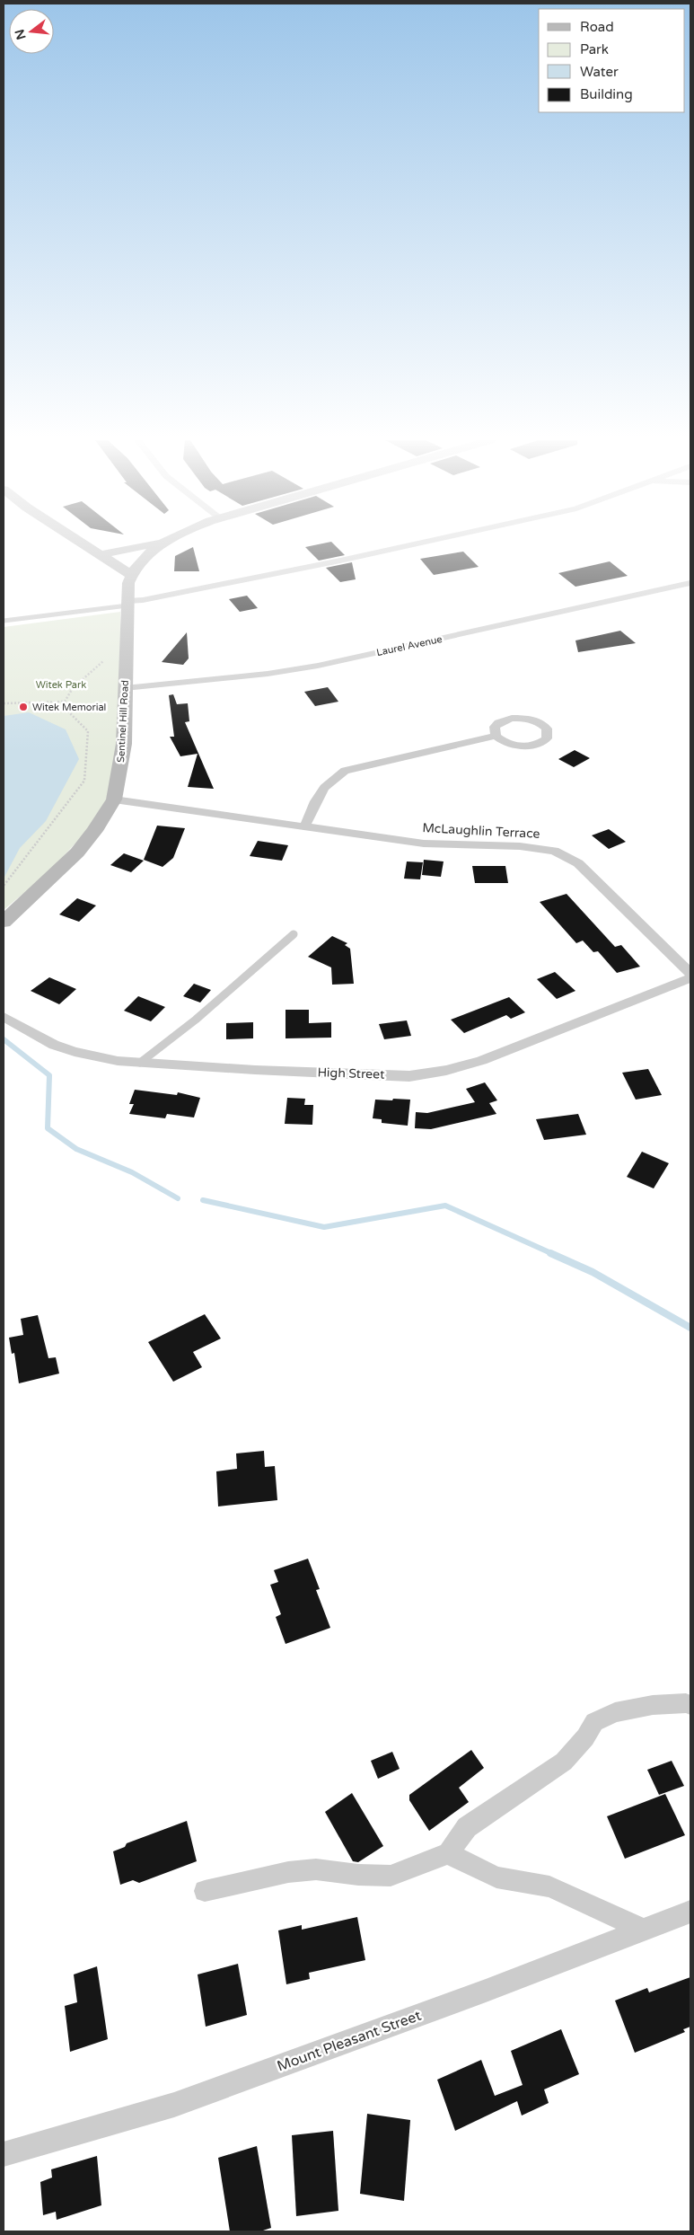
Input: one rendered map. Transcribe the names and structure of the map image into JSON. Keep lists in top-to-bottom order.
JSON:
{
  "streets": {
    "main road": ["Sentinel Hill Road"],
    "street": [
      "Laurel Avenue",
      "McLaughlin Terrace",
      "High Street",
      "Mount Pleasant Street"
    ]
  },
  "crossings": [
    ["Laurel Avenue", "Sentinel Hill Road"],
    ["Sentinel Hill Road", "McLaughlin Terrace"]
  ],
  "parks": ["Witek Park"],
  "places": ["Witek Memorial"],
  "legend": [
    "Road",
    "Park",
    "Water",
    "Building"
  ],
  "north": "left"
}
